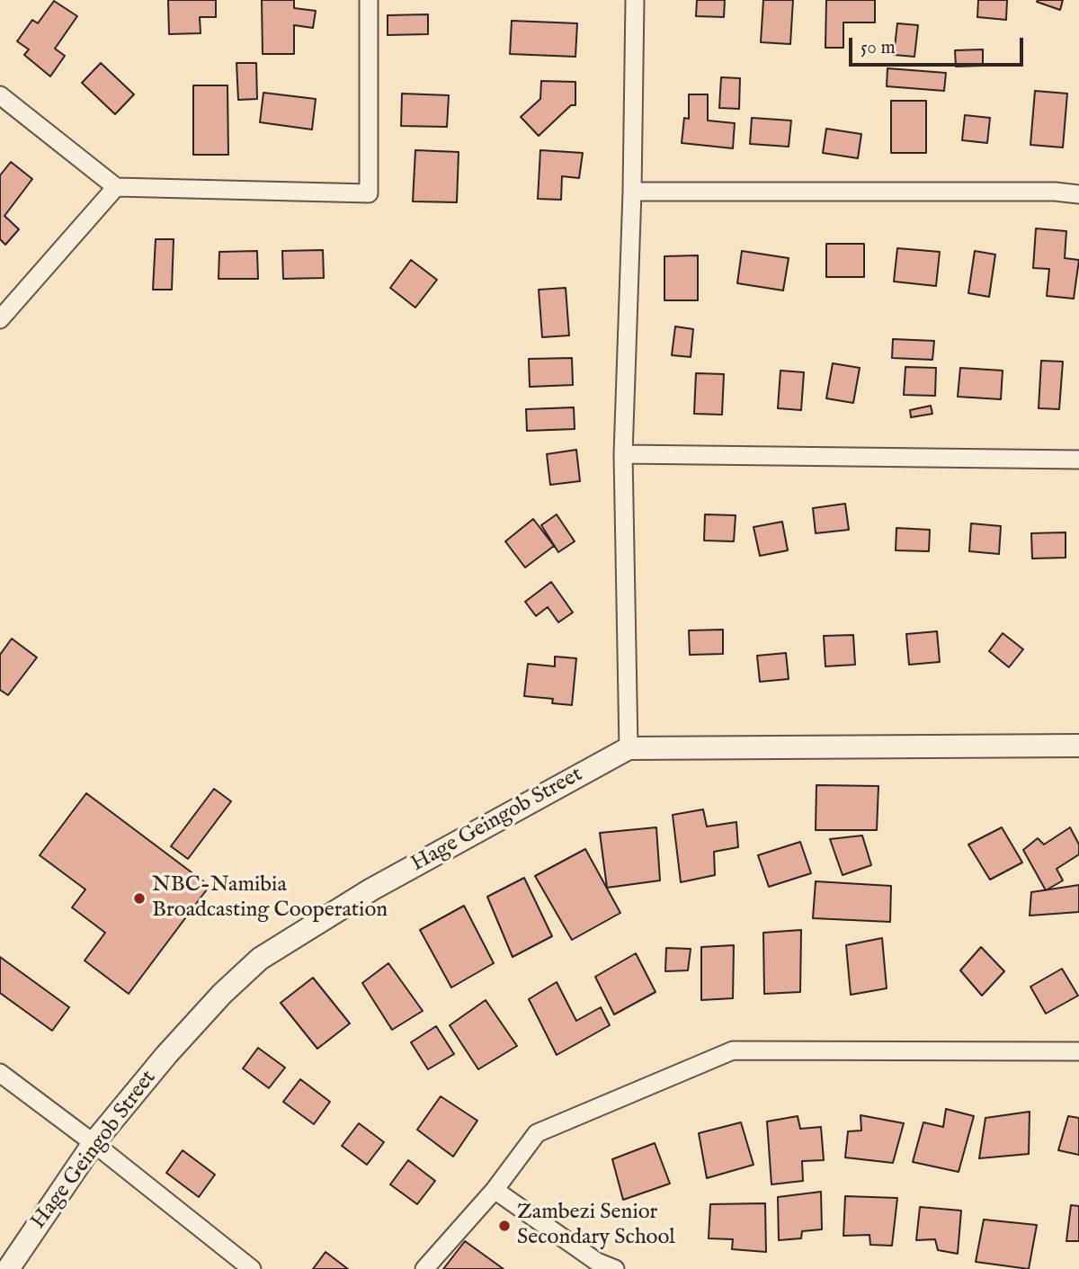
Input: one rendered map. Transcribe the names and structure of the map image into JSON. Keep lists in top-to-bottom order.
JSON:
{
  "streets": {
    "street": ["Hage Geingob Street"]
  },
  "places": ["NBC-Namibia Broadcasting Cooperation", "Zambezi Senior Secondary School"],
  "scale_bar": "50 m"
}
